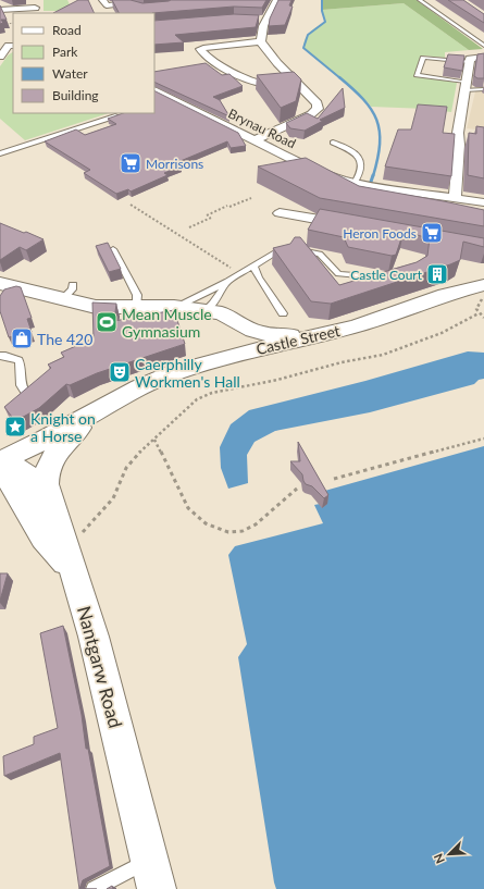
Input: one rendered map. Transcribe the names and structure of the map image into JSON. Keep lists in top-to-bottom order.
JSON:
{
  "streets": {
    "main road": ["Castle Street", "Nantgarw Road"],
    "street": ["Brynau Road"]
  },
  "crossings": [
    ["Castle Street", "Nantgarw Road"]
  ],
  "places": {
    "supermarket": ["Morrisons", "Heron Foods"],
    "building": ["Castle Court"],
    "sports": ["Mean Muscle Gymnasium"],
    "shop": ["The 420"],
    "theatre": ["Caerphilly Workmen's Hall"],
    "place": ["Knight on a Horse"]
  },
  "legend": [
    "Road",
    "Park",
    "Water",
    "Building"
  ],
  "north": "bottom left"
}
